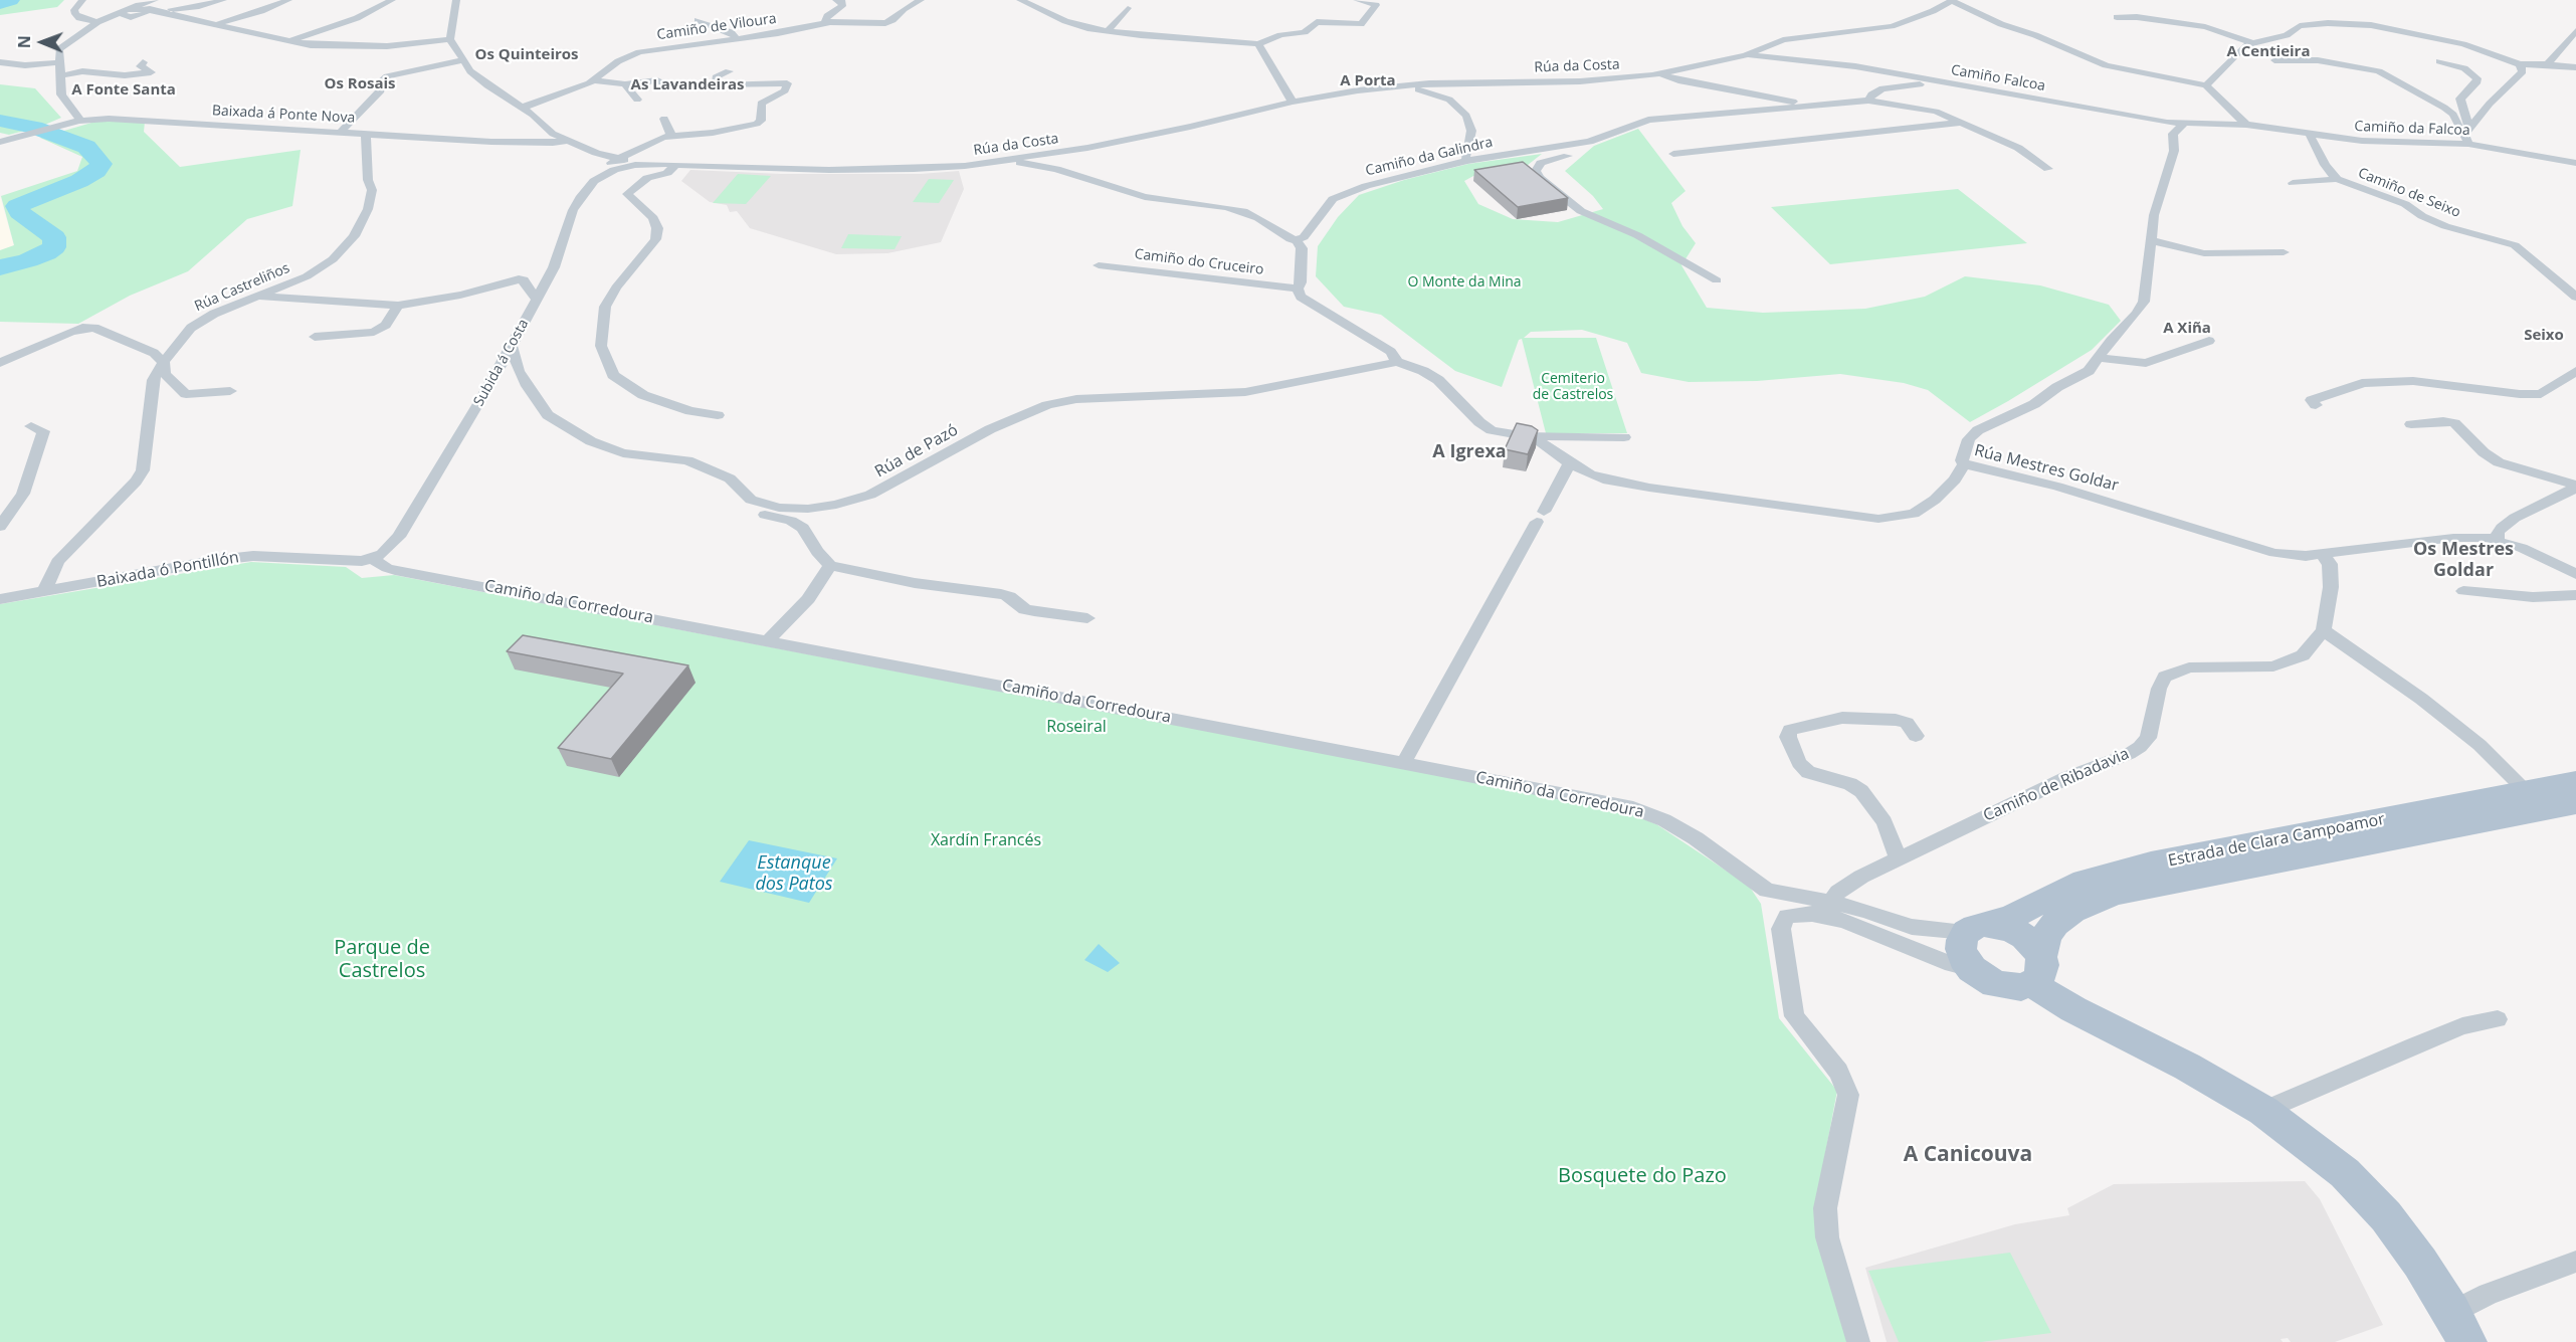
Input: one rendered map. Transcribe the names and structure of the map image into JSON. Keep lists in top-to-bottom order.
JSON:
{
  "streets": {
    "main road": ["Estrada de Clara Campoamor"],
    "street": [
      "Camiño de Viloura",
      "Rúa da Costa",
      "Camiño Falcoa",
      "Baixada á Ponte Nova",
      "Camiño da Falcoa",
      "Camiño da Galindra",
      "Camiño de Seixo",
      "Camiño do Cruceiro",
      "Rúa Castreliños",
      "Subida á Costa",
      "Rúa de Pazó",
      "Rúa Mestres Goldar",
      "Baixada ó Pontillón",
      "Camiño da Corredoura",
      "Camiño de Ribadavia"
    ]
  },
  "crossings": [
    ["Rúa da Costa", "Camiño Falcoa"],
    ["Rúa da Costa", "Camiño da Galindra"],
    ["Rúa da Costa", "Subida á Costa"],
    ["Camiño Falcoa", "Camiño da Falcoa"],
    ["Camiño Falcoa", "Camiño da Galindra"],
    ["Baixada á Ponte Nova", "Rúa Castreliños"],
    ["Camiño da Falcoa", "Camiño de Seixo"],
    ["Rúa Castreliños", "Baixada ó Pontillón"],
    ["Subida á Costa", "Rúa de Pazó"],
    ["Subida á Costa", "Baixada ó Pontillón"],
    ["Subida á Costa", "Camiño da Corredoura"],
    ["Rúa de Pazó", "Rúa Mestres Goldar"],
    ["Baixada ó Pontillón", "Camiño da Corredoura"],
    ["Camiño da Corredoura", "Camiño de Ribadavia"],
    ["Camiño da Corredoura", "Estrada de Clara Campoamor"]
  ],
  "districts": [
    "A Centieira",
    "Os Quinteiros",
    "A Porta",
    "Os Rosais",
    "As Lavandeiras",
    "A Fonte Santa",
    "A Xiña",
    "Seixo",
    "A Igrexa",
    "Os Mestres Goldar",
    "A Canicouva"
  ],
  "water": ["Estanque dos Patos"],
  "parks": [
    "O Monte da Mina",
    "Cemiterio de Castrelos",
    "Roseiral",
    "Xardín Francés",
    "Parque de Castrelos",
    "Bosquete do Pazo"
  ],
  "north": "left"
}
